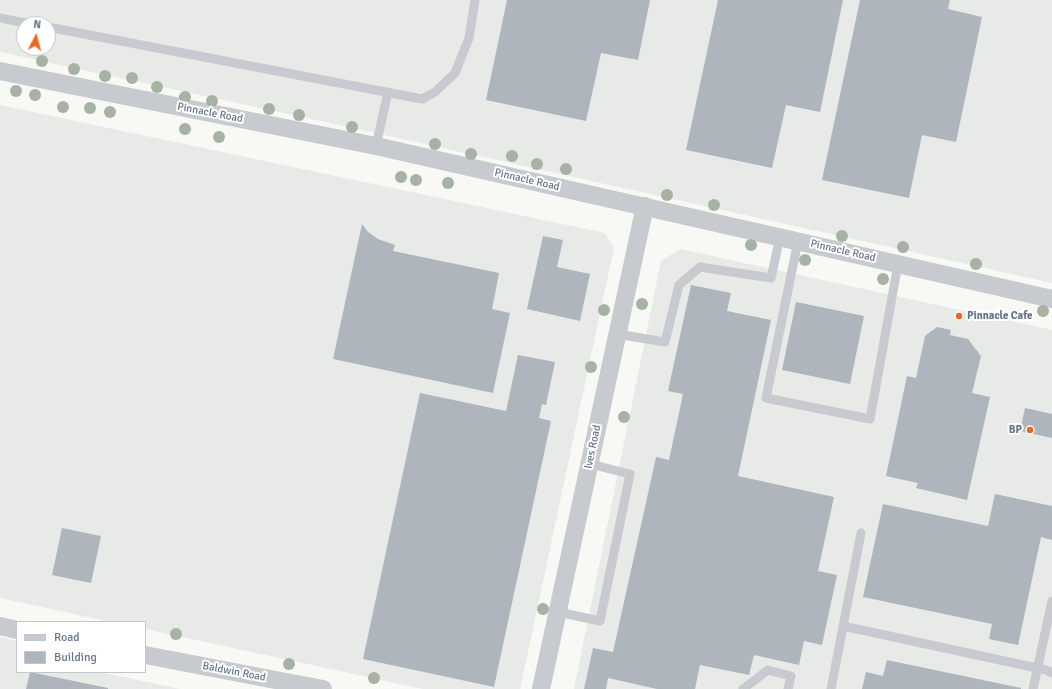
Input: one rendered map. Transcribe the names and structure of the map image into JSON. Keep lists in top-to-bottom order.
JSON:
{
  "streets": {
    "street": ["Pinnacle Road", "Ives Road", "Baldwin Road"]
  },
  "crossings": [
    ["Pinnacle Road", "Ives Road"]
  ],
  "places": ["Pinnacle Cafe", "BP"],
  "legend": ["Road", "Building"],
  "north": "top"
}
